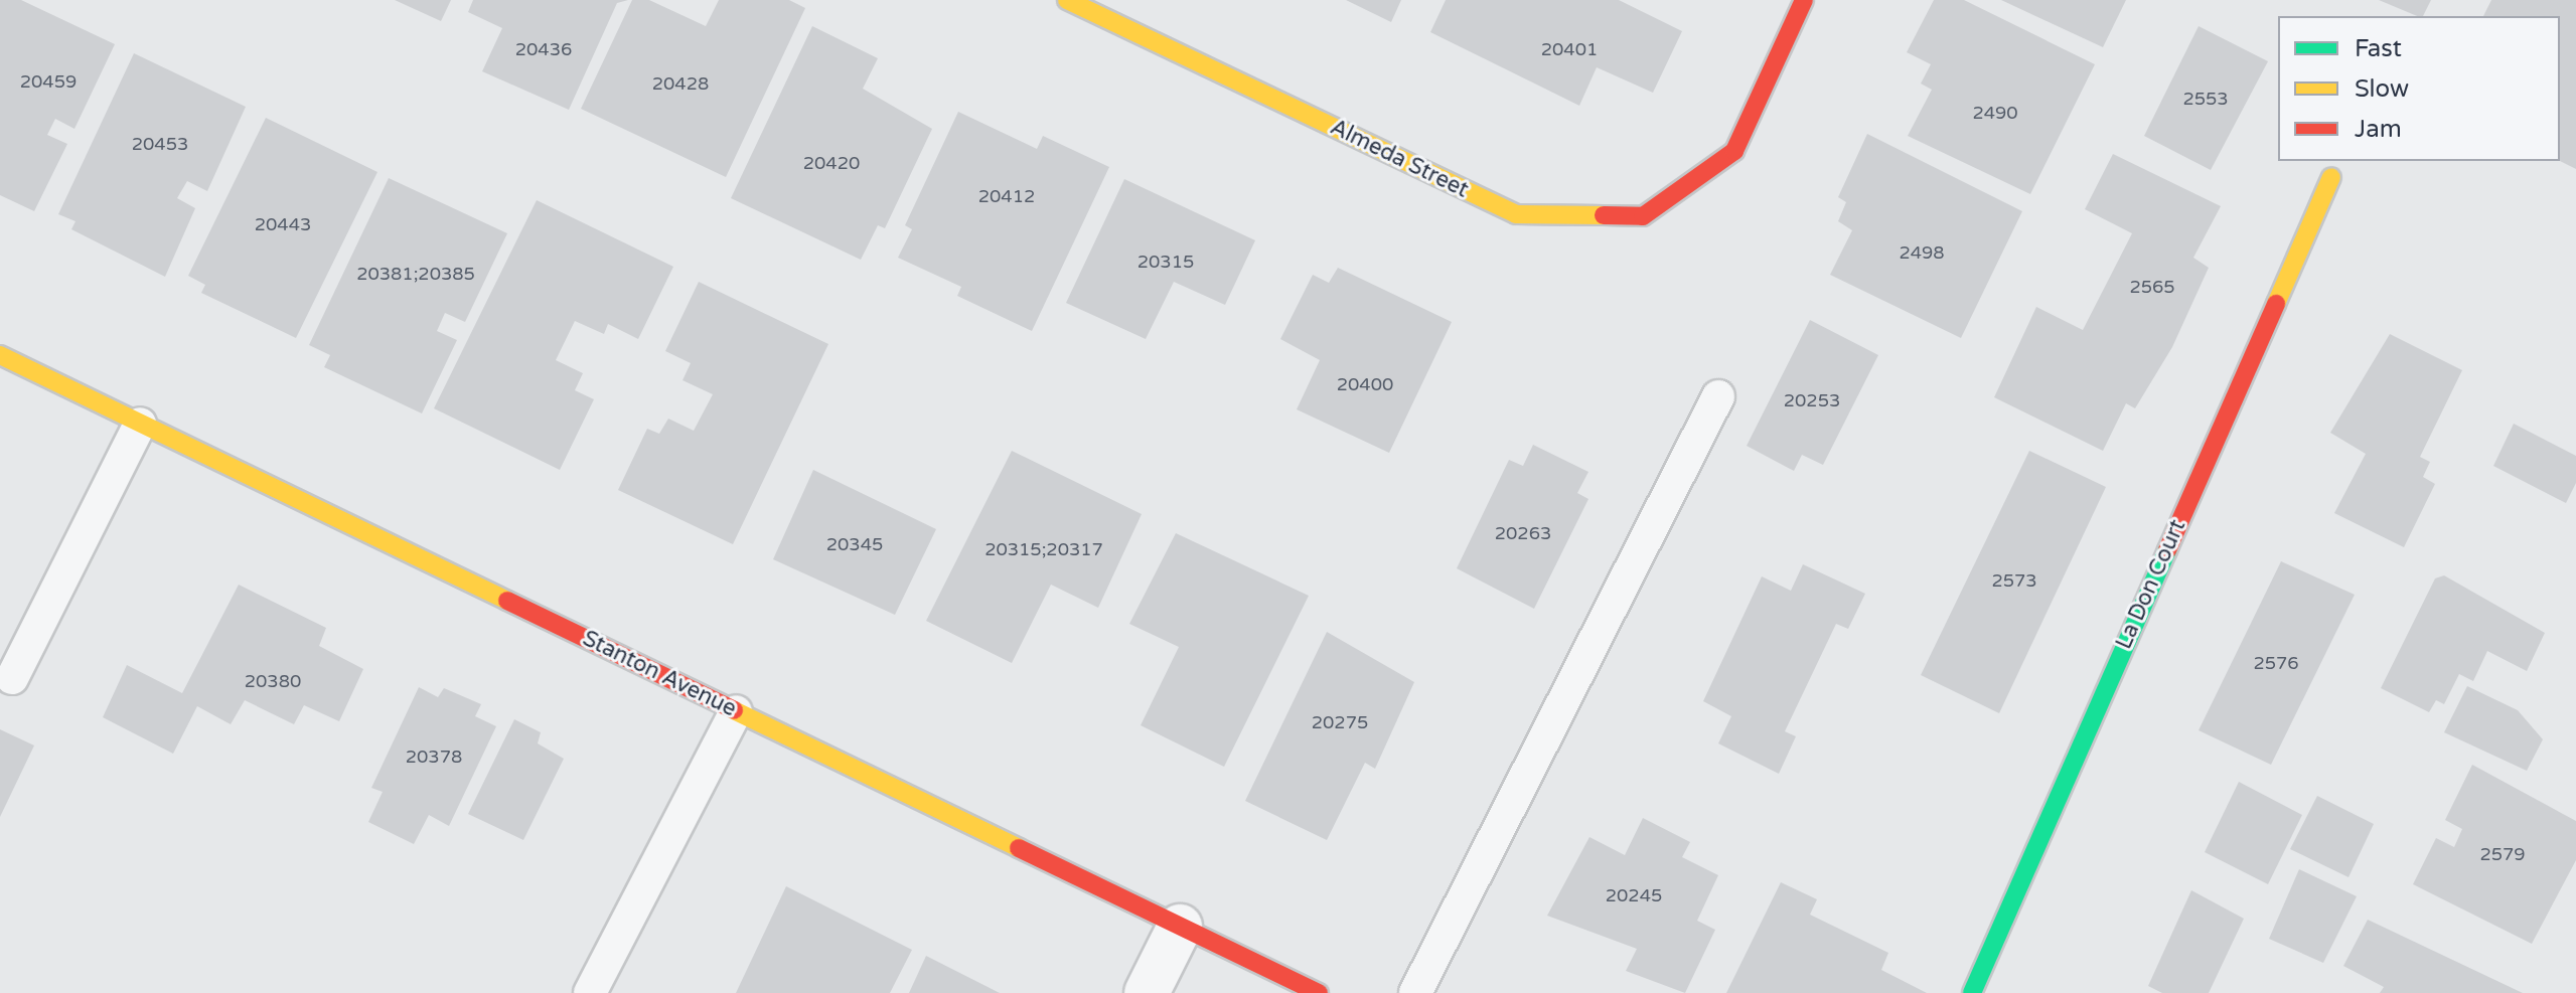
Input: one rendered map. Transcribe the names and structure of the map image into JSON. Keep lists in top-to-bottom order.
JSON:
{
  "streets": {
    "street": ["Almeda Street", "La Don Court", "Stanton Avenue"]
  },
  "house_numbers": [
    "20436",
    "20401",
    "20459",
    "20428",
    "2553",
    "2490",
    "20453",
    "20420",
    "20412",
    "20443",
    "2498",
    "20315",
    "20381;20385",
    "2565",
    "20400",
    "20253",
    "20263",
    "20345",
    "20315;20317",
    "2573",
    "2576",
    "20380",
    "20275",
    "20378",
    "2579",
    "20245"
  ],
  "legend": ["Fast", "Slow", "Jam"]
}
